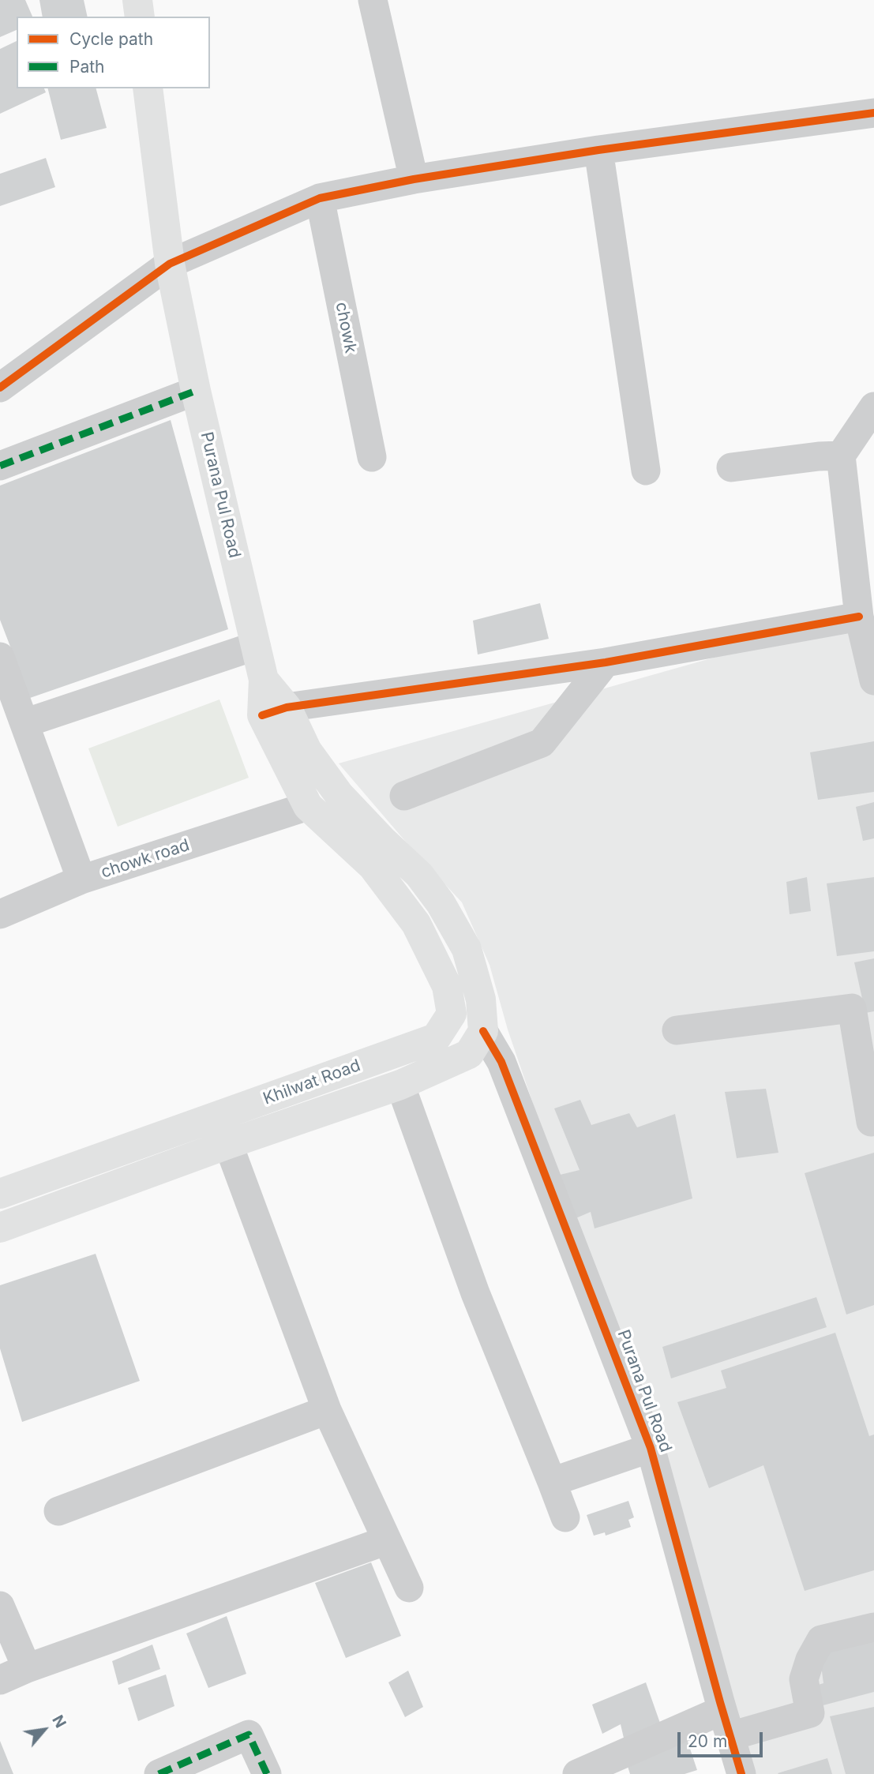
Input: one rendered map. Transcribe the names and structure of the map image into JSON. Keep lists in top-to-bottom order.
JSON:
{
  "streets": {
    "main road": ["Purana Pul Road", "Khilwat Road"],
    "street": ["chowk", "chowk road"]
  },
  "crossings": [
    ["Purana Pul Road", "chowk road"],
    ["Purana Pul Road", "Khilwat Road"]
  ],
  "legend": ["Cycle path", "Path"],
  "scale_bar": "20 m",
  "north": "top right"
}
